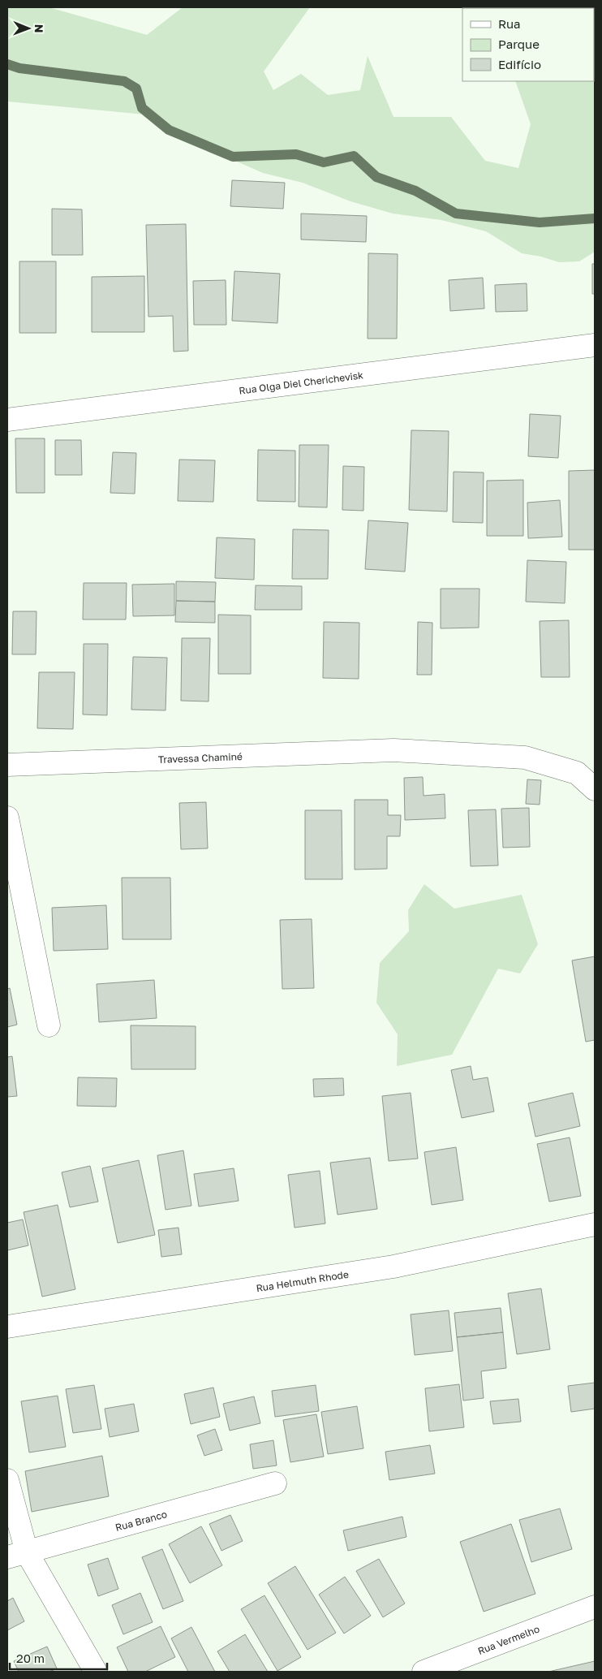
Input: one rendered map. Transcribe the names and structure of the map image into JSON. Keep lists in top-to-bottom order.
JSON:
{
  "streets": {
    "street": [
      "Rua Olga Diel Cherichevisk",
      "Travessa Chaminé",
      "Rua Helmuth Rhode",
      "Rua Branco",
      "Rua Vermelho"
    ]
  },
  "legend": ["Rua", "Parque", "Edifício"],
  "scale_bar": "20 m",
  "north": "right"
}
